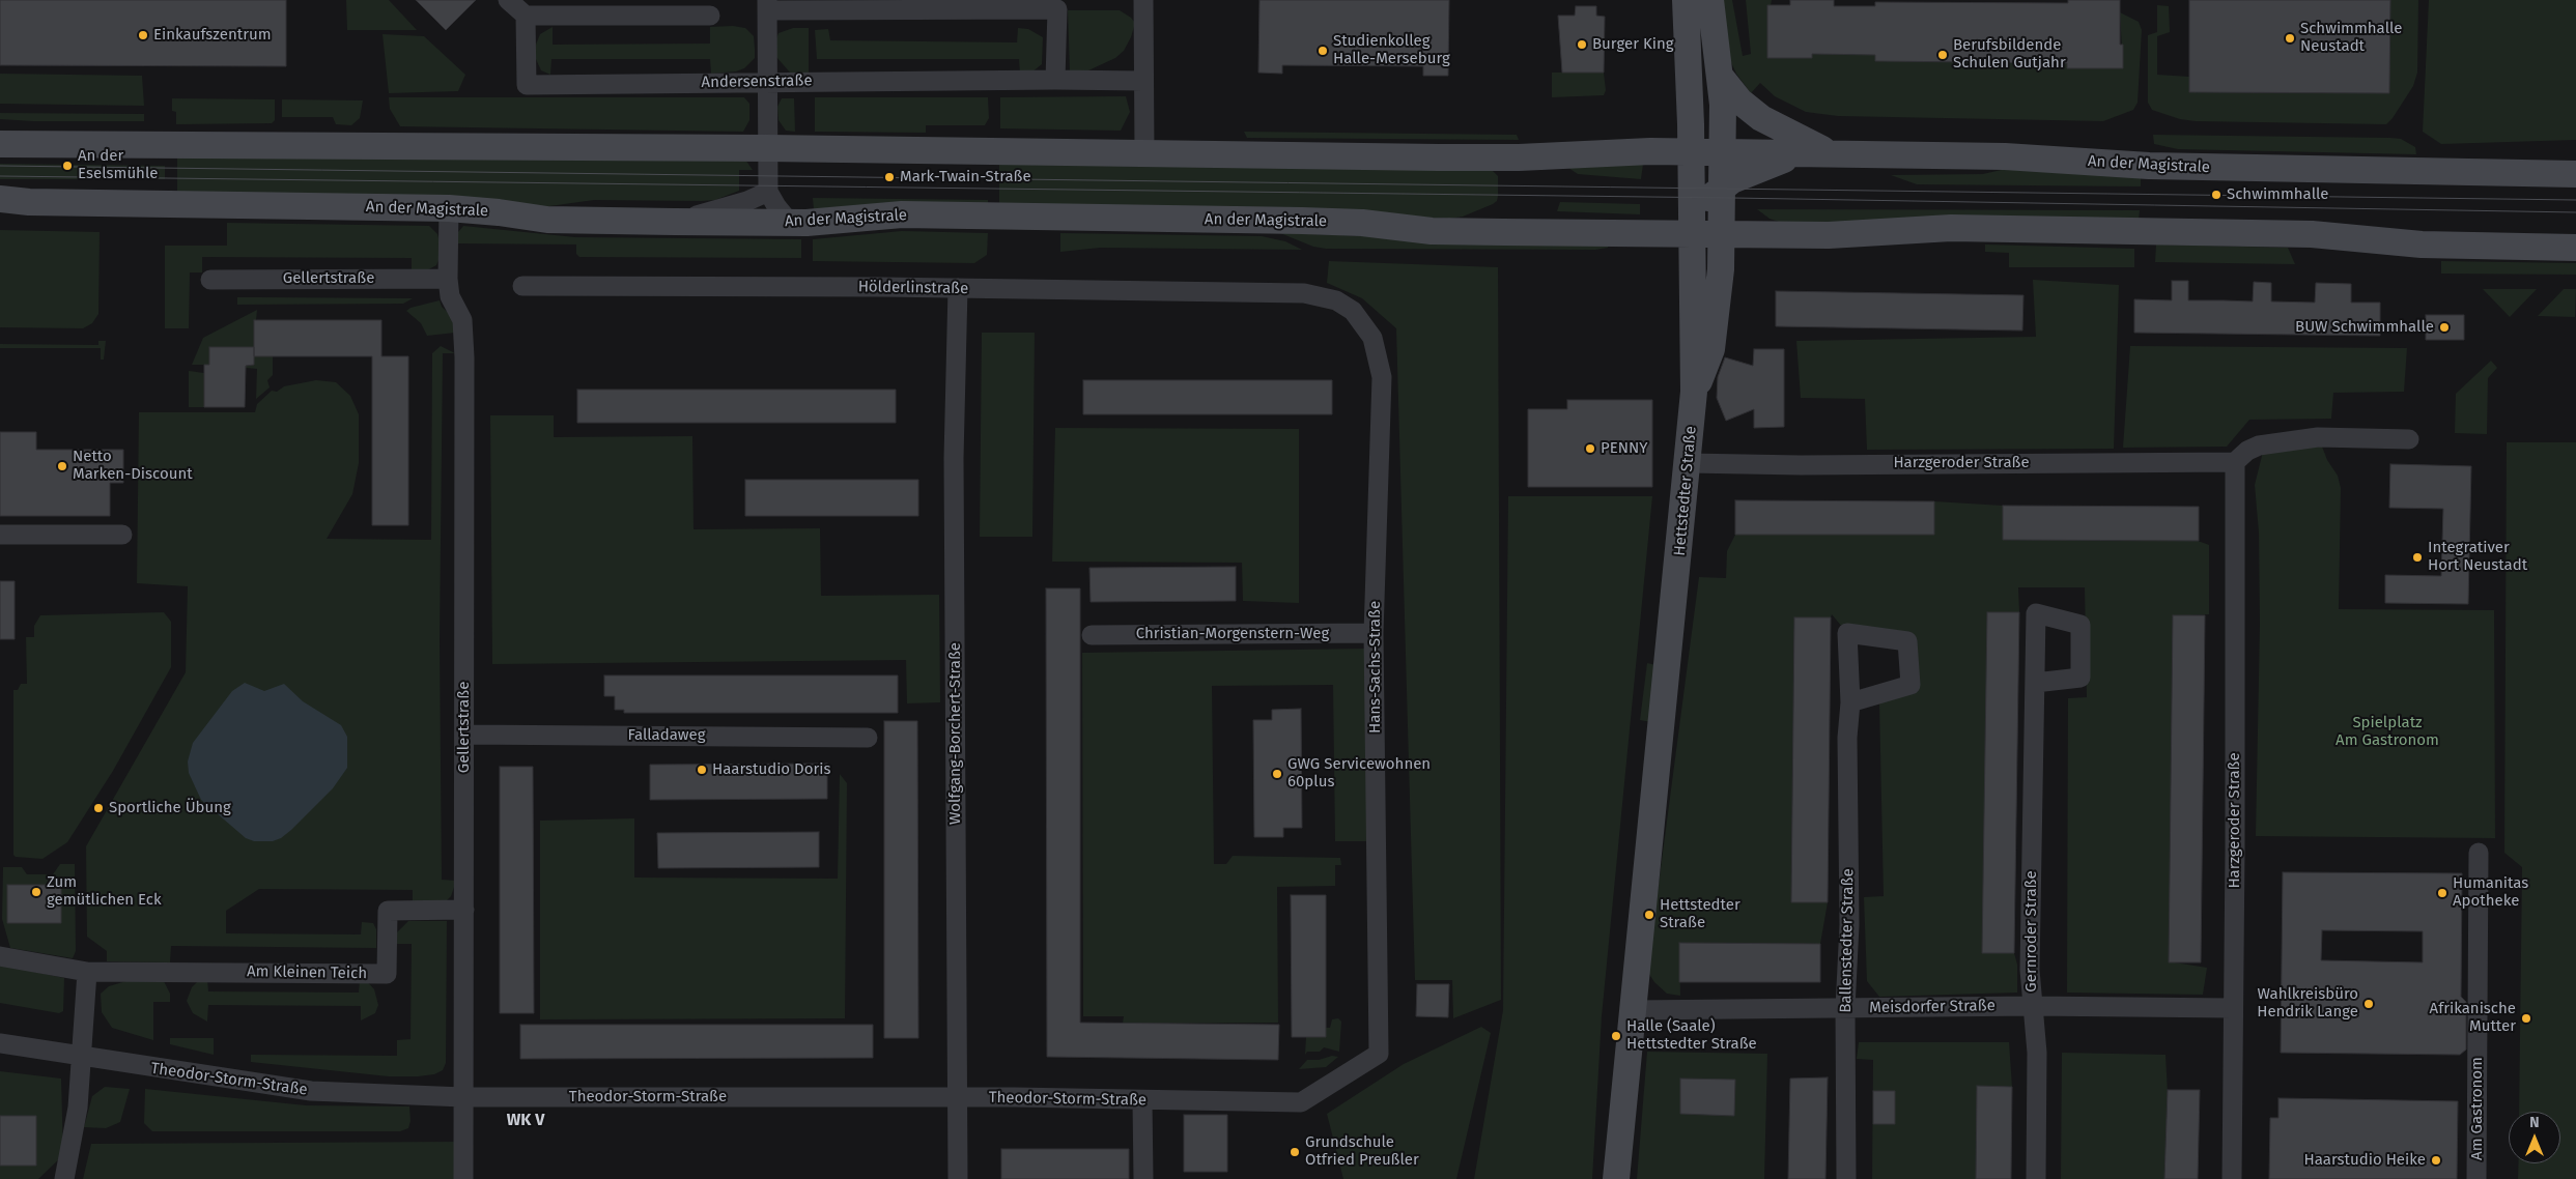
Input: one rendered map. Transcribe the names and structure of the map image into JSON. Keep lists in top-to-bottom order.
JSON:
{
  "streets": {
    "main road": ["An der Magistrale", "Hettstedter Straße"],
    "street": [
      "Andersenstraße",
      "Gellertstraße",
      "Hölderlinstraße",
      "Harzgeroder Straße",
      "Christian-Morgenstern-Weg",
      "Hans-Sachs-Straße",
      "Wolfgang-Borchert-Straße",
      "Falladaweg",
      "Gernroder Straße",
      "Ballenstedter Straße",
      "Am Kleinen Teich",
      "Meisdorfer Straße",
      "Theodor-Storm-Straße",
      "Am Gastronom"
    ]
  },
  "crossings": [
    ["An der Magistrale", "Gellertstraße"],
    ["An der Magistrale", "Hettstedter Straße"],
    ["Gellertstraße", "Falladaweg"],
    ["Gellertstraße", "Am Kleinen Teich"],
    ["Gellertstraße", "Theodor-Storm-Straße"],
    ["Hölderlinstraße", "Hans-Sachs-Straße"],
    ["Hölderlinstraße", "Wolfgang-Borchert-Straße"],
    ["Harzgeroder Straße", "Hettstedter Straße"],
    ["Harzgeroder Straße", "Meisdorfer Straße"],
    ["Hettstedter Straße", "Meisdorfer Straße"],
    ["Christian-Morgenstern-Weg", "Hans-Sachs-Straße"],
    ["Hans-Sachs-Straße", "Theodor-Storm-Straße"],
    ["Wolfgang-Borchert-Straße", "Theodor-Storm-Straße"],
    ["Gernroder Straße", "Meisdorfer Straße"],
    ["Ballenstedter Straße", "Meisdorfer Straße"]
  ],
  "districts": ["WK V"],
  "parks": ["Spielplatz Am Gastronom"],
  "places": [
    "Einkaufszentrum",
    "Schwimmhalle Neustadt",
    "Burger King",
    "Studienkolleg Halle-Merseburg",
    "Berufsbildende Schulen Gutjahr",
    "An der Eselsmühle",
    "Mark-Twain-Straße",
    "Schwimmhalle",
    "BUW Schwimmhalle",
    "PENNY",
    "Netto Marken-Discount",
    "Integrativer Hort Neustadt",
    "Haarstudio Doris",
    "GWG Servicewohnen 60plus",
    "Sportliche Übung",
    "Zum gemütlichen Eck",
    "Humanitas Apotheke",
    "Hettstedter Straße",
    "Wahlkreisbüro Hendrik Lange",
    "Afrikanische Mutter",
    "Halle (Saale) Hettstedter Straße",
    "Grundschule Otfried Preußler",
    "Haarstudio Heike"
  ],
  "north": "top"
}
